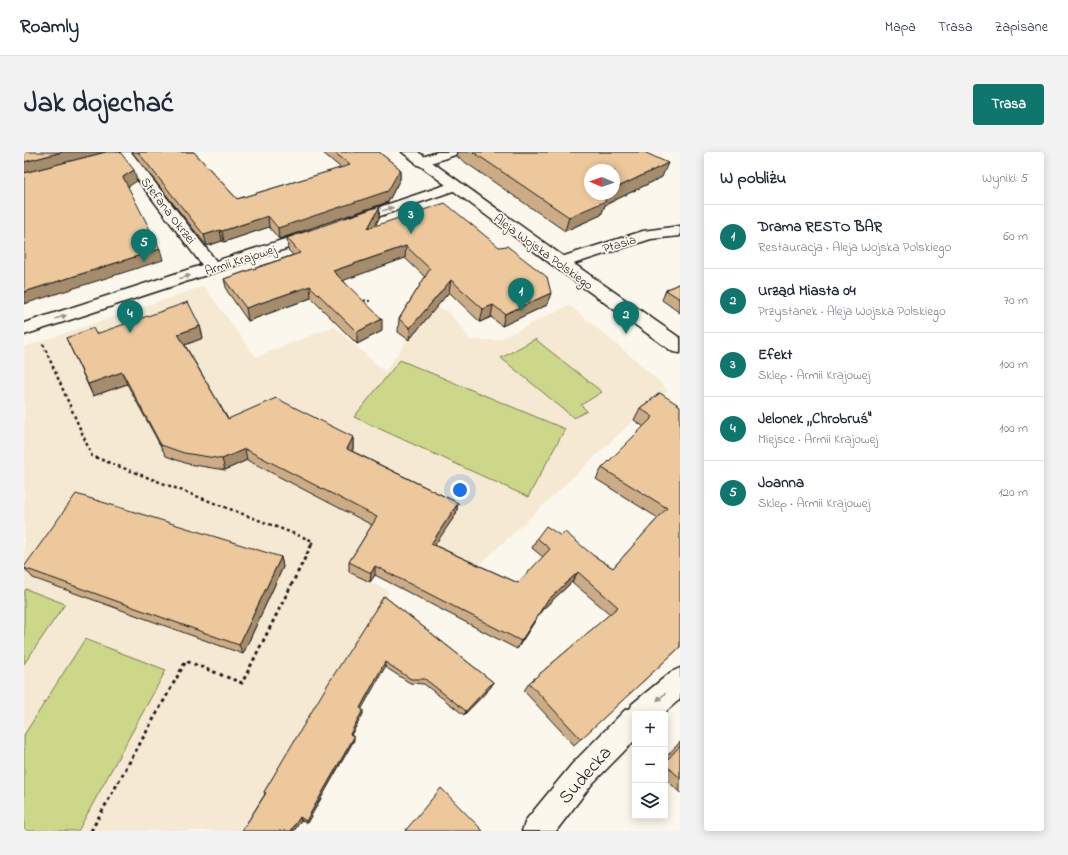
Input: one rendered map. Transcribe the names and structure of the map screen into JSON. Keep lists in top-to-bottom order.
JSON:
{
  "streets": {
    "street": [
      "Stefana Okrzei",
      "Ptasia",
      "Aleja Wojska Polskiego",
      "Armii Krajowej",
      "Sudecka"
    ]
  },
  "crossings": [
    ["Stefana Okrzei", "Armii Krajowej"],
    ["Ptasia", "Aleja Wojska Polskiego"],
    ["Aleja Wojska Polskiego", "Armii Krajowej"]
  ],
  "one_way": ["Armii Krajowej"],
  "north": "left",
  "page": {
    "header": "Roamly",
    "nav": ["Mapa", "Trasa", "Zapisane"],
    "title": "Jak dojechać",
    "buttons": "Trasa",
    "heading": ["W pobliżu", "Wyniki: 5"],
    "pins": [
      "3",
      "5",
      "1",
      "4",
      "2"
    ],
    "list": [
      {
        "mark": "1",
        "name": "Drama RESTO BAR",
        "note": "Restauracja · Aleja Wojska Polskiego",
        "value": "60 m"
      },
      {
        "mark": "2",
        "name": "Urząd Miasta 04",
        "note": "Przystanek · Aleja Wojska Polskiego",
        "value": "70 m"
      },
      {
        "mark": "3",
        "name": "Efekt",
        "note": "Sklep · Armii Krajowej",
        "value": "100 m"
      },
      {
        "mark": "4",
        "name": "Jelonek ,,Chrobruś\"",
        "note": "Miejsce · Armii Krajowej",
        "value": "100 m"
      },
      {
        "mark": "5",
        "name": "Joanna",
        "note": "Sklep · Armii Krajowej",
        "value": "120 m"
      }
    ],
    "map_buttons": ["+", "−"]
  }
}
